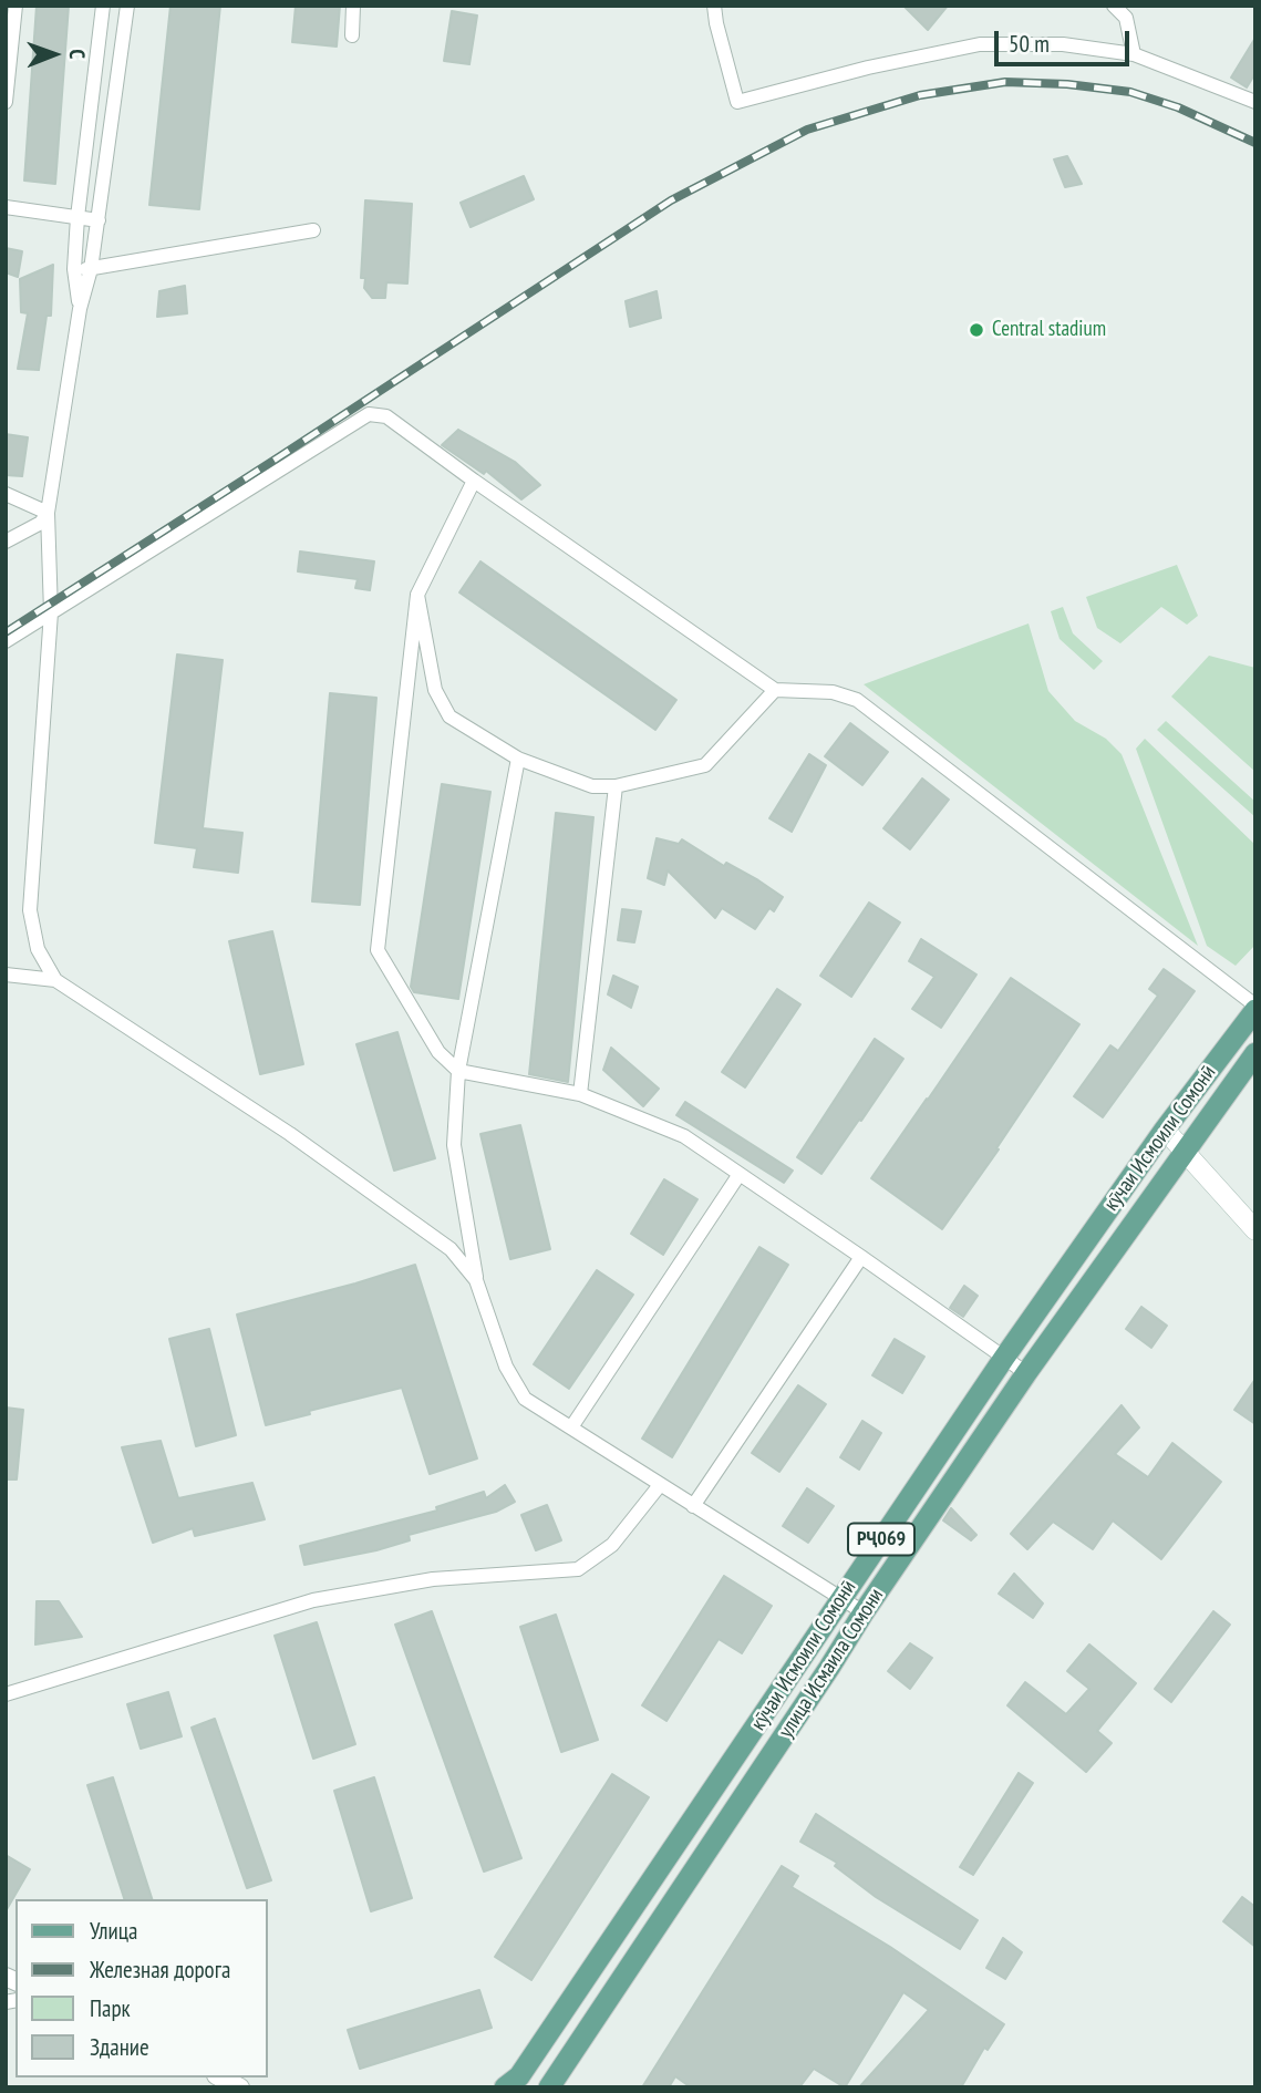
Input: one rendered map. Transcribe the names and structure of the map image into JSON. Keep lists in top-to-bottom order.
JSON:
{
  "streets": {
    "main road": ["кӯчаи Исмоили Сомонӣ", "РҶ069", "улица Исмаила Сомони"]
  },
  "places": ["Central stadium"],
  "legend": [
    "Улица",
    "Железная дорога",
    "Парк",
    "Здание"
  ],
  "scale_bar": "50 m",
  "north": "right"
}
